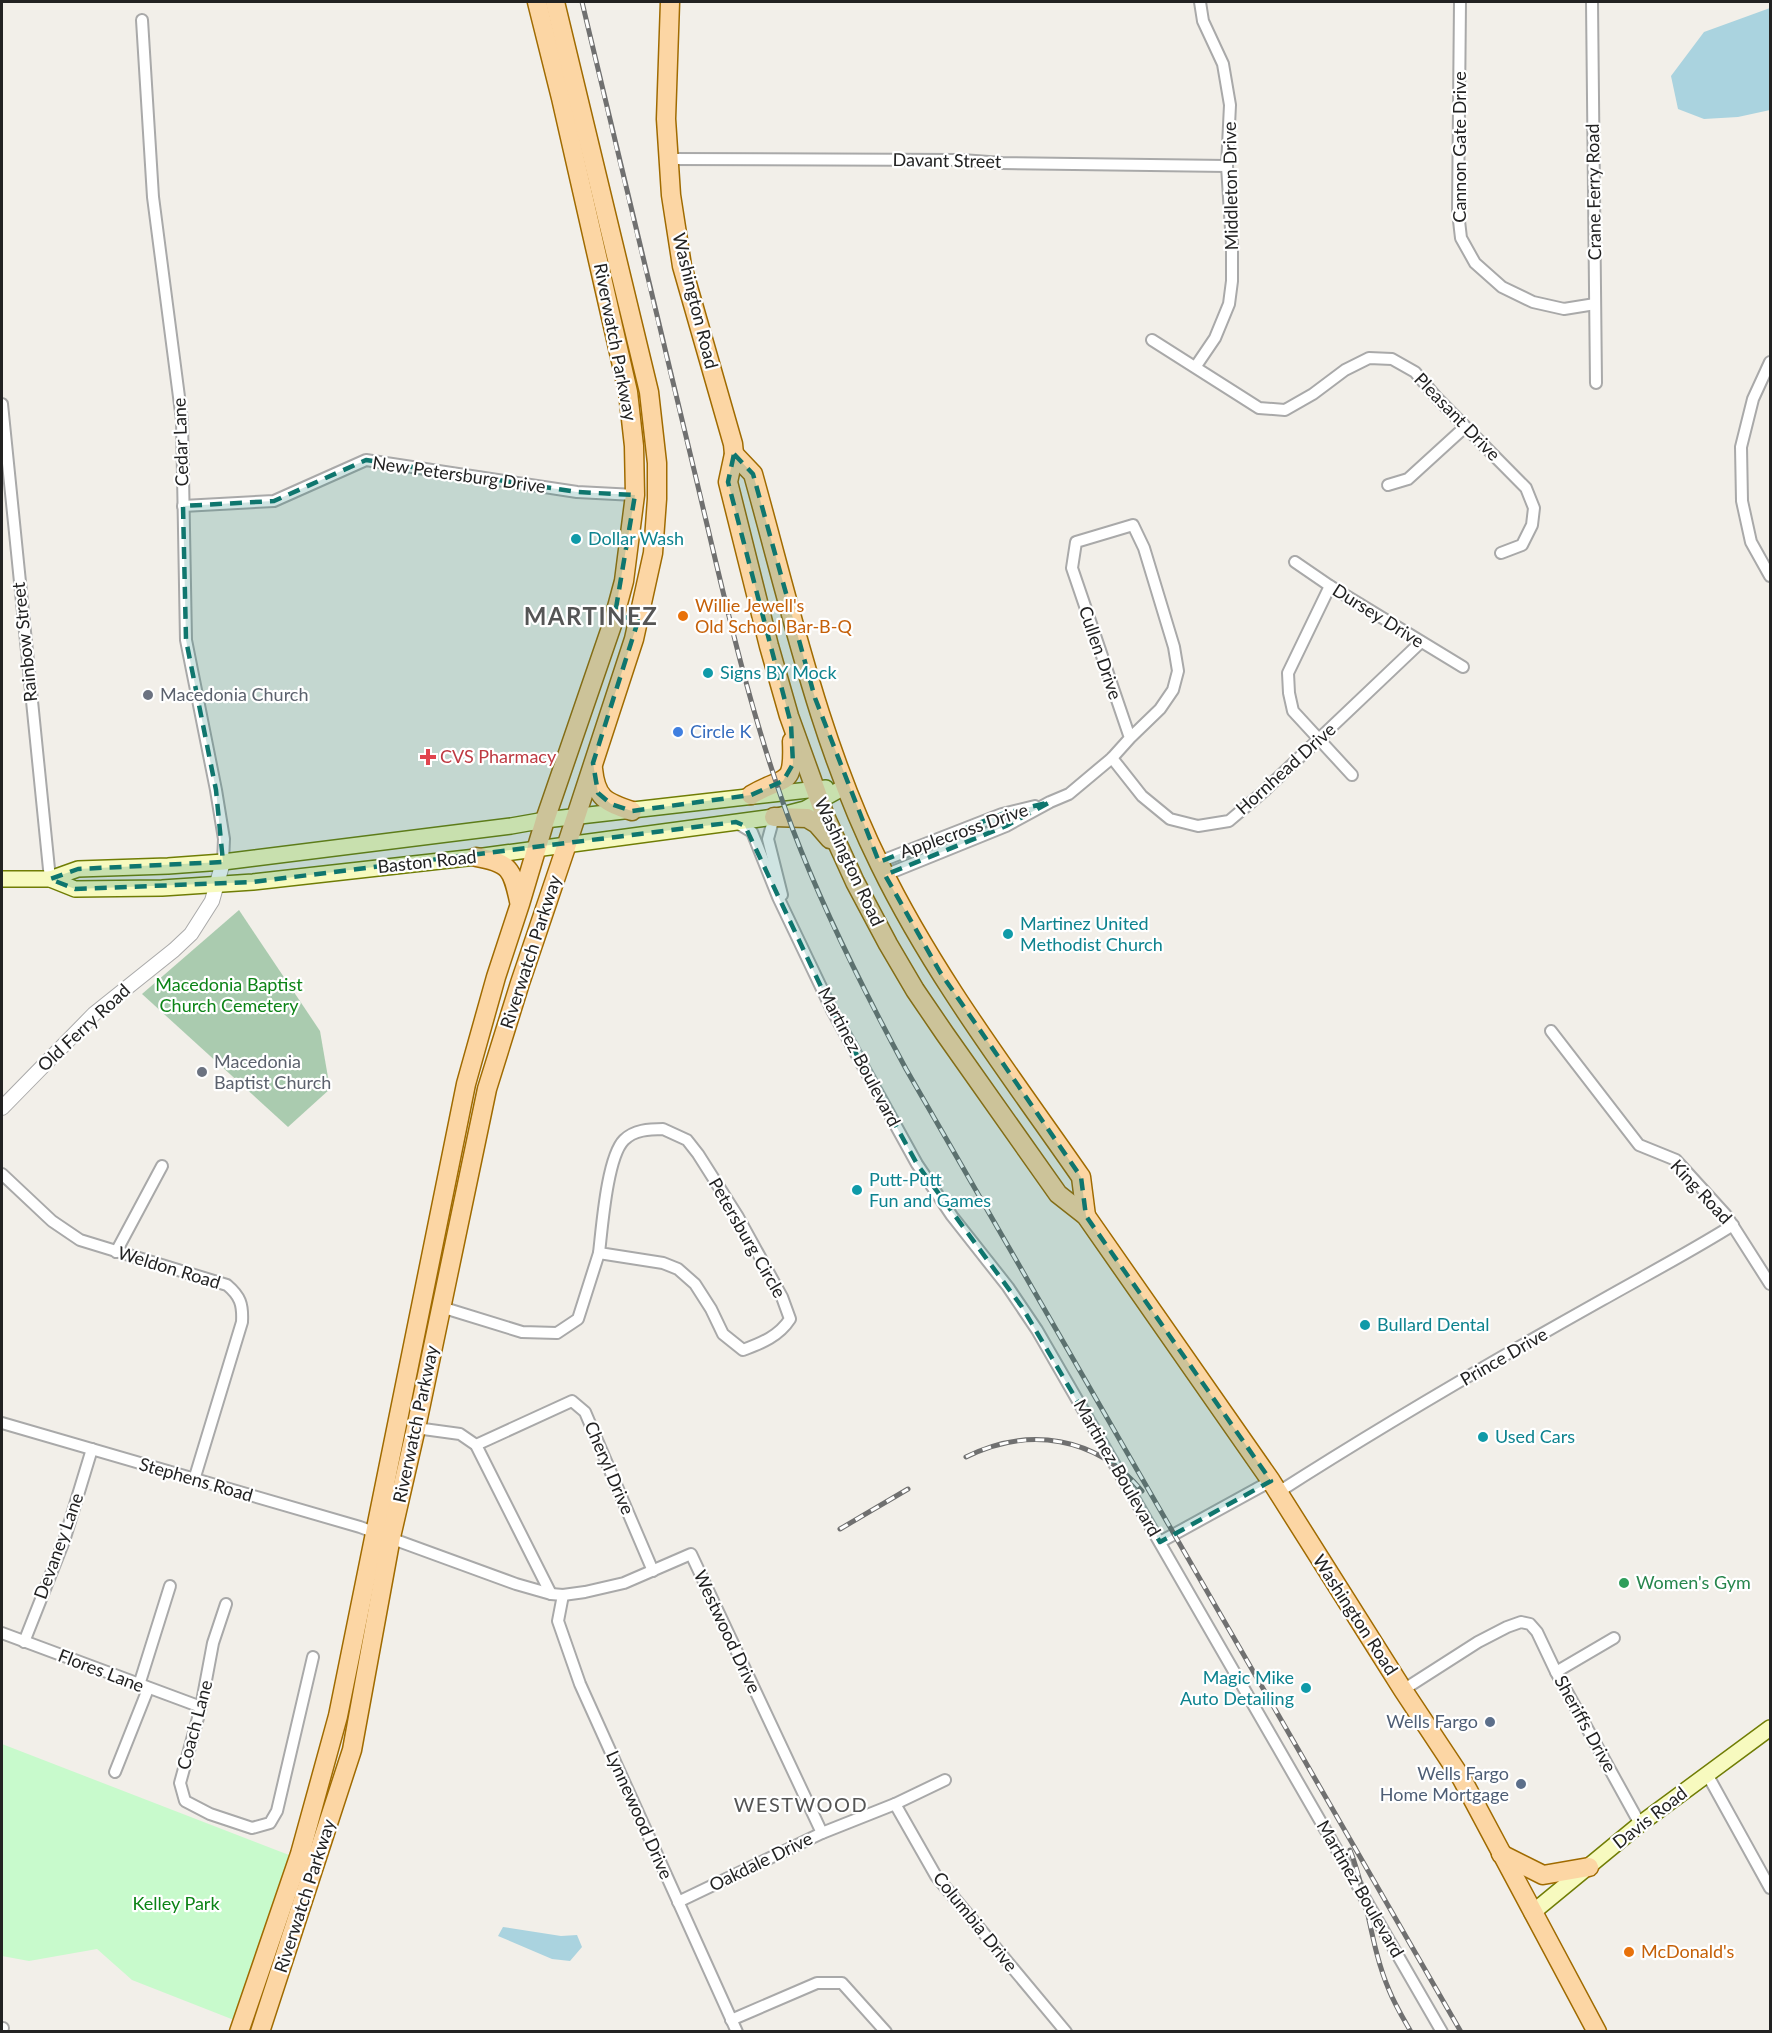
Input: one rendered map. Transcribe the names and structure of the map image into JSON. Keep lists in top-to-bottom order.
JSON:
{
  "streets": {
    "main road": [
      "Washington Road",
      "Riverwatch Parkway",
      "Baston Road",
      "Davis Road"
    ],
    "street": [
      "Cannon Gate Drive",
      "Davant Street",
      "Middleton Drive",
      "Crane Ferry Road",
      "Pleasant Drive",
      "Cedar Lane",
      "New Petersburg Drive",
      "Dursey Drive",
      "Rainbow Street",
      "Cullen Drive",
      "Hornhead Drive",
      "Applecross Drive",
      "Old Ferry Road",
      "Martinez Boulevard",
      "King Road",
      "Petersburg Circle",
      "Weldon Road",
      "Prince Drive",
      "Cheryl Drive",
      "Stephens Road",
      "Devaney Lane",
      "Westwood Drive",
      "Flores Lane",
      "Sheriffs Drive",
      "Coach Lane",
      "Lynnewood Drive",
      "Oakdale Drive",
      "Columbia Drive"
    ]
  },
  "crossings": [
    ["Cannon Gate Drive", "Crane Ferry Road"],
    ["Davant Street", "Middleton Drive"],
    ["Davant Street", "Washington Road"],
    ["Middleton Drive", "Pleasant Drive"],
    ["Washington Road", "Applecross Drive"],
    ["Washington Road", "Baston Road"],
    ["Washington Road", "Prince Drive"],
    ["Washington Road", "Sheriffs Drive"],
    ["Washington Road", "Davis Road"],
    ["Riverwatch Parkway", "New Petersburg Drive"],
    ["Riverwatch Parkway", "Baston Road"],
    ["Riverwatch Parkway", "Petersburg Circle"],
    ["Riverwatch Parkway", "Stephens Road"],
    ["Riverwatch Parkway", "Westwood Drive"],
    ["Cedar Lane", "New Petersburg Drive"],
    ["Cedar Lane", "Old Ferry Road"],
    ["Dursey Drive", "Hornhead Drive"],
    ["Rainbow Street", "Baston Road"],
    ["Cullen Drive", "Applecross Drive"],
    ["Hornhead Drive", "Applecross Drive"],
    ["Baston Road", "Old Ferry Road"],
    ["Baston Road", "Martinez Boulevard"],
    ["Martinez Boulevard", "Prince Drive"],
    ["King Road", "Prince Drive"],
    ["Weldon Road", "Stephens Road"],
    ["Cheryl Drive", "Westwood Drive"],
    ["Stephens Road", "Devaney Lane"],
    ["Stephens Road", "Westwood Drive"],
    ["Devaney Lane", "Flores Lane"],
    ["Westwood Drive", "Lynnewood Drive"],
    ["Westwood Drive", "Oakdale Drive"],
    ["Flores Lane", "Coach Lane"],
    ["Sheriffs Drive", "Davis Road"],
    ["Lynnewood Drive", "Oakdale Drive"],
    ["Oakdale Drive", "Columbia Drive"]
  ],
  "districts": ["MARTINEZ", "WESTWOOD"],
  "parks": ["Macedonia Baptist Church Cemetery", "Kelley Park"],
  "places": {
    "other": [
      "Dollar Wash",
      "Willie Jewell's Old School Bar-B-Q",
      "Signs BY Mock",
      "Macedonia Church",
      "Circle K",
      "Martinez United Methodist Church",
      "Macedonia Baptist Church",
      "Putt-Putt Fun and Games",
      "Bullard Dental",
      "Used Cars",
      "Women's Gym",
      "Magic Mike Auto Detailing",
      "Wells Fargo",
      "Wells Fargo Home Mortgage",
      "McDonald's"
    ],
    "health": ["CVS Pharmacy"]
  }
}
